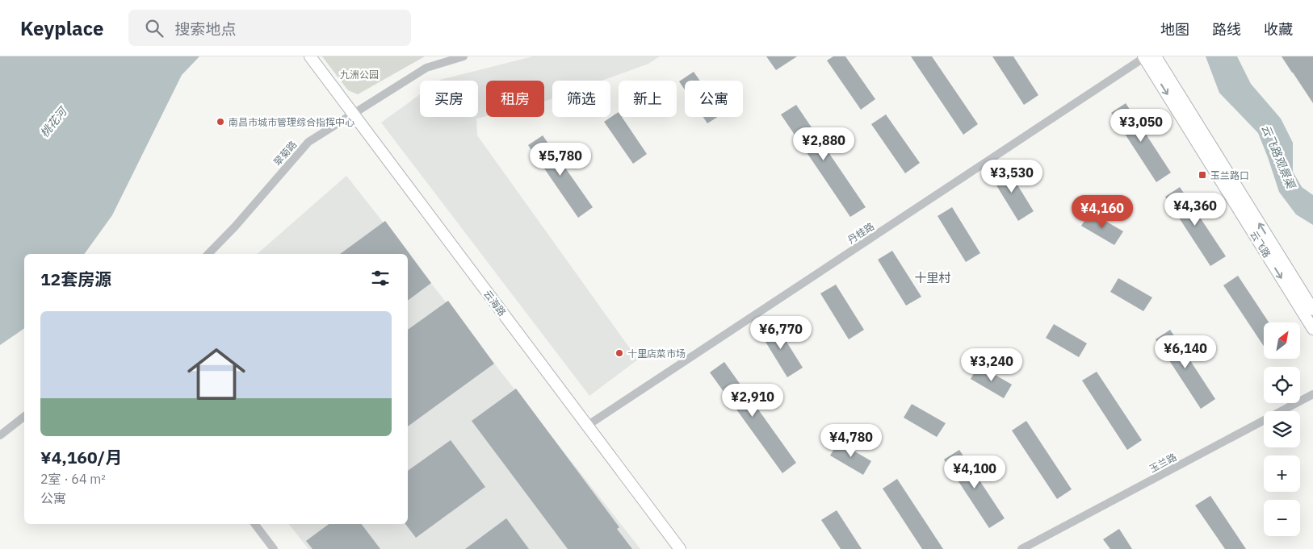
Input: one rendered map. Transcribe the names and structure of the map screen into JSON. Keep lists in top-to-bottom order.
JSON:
{
  "streets": {
    "street": [
      "翠菊路",
      "丹桂路",
      "云飞路",
      "云海路",
      "玉兰路"
    ]
  },
  "crossings": [
    ["翠菊路", "云海路"],
    ["丹桂路", "云飞路"],
    ["丹桂路", "云海路"]
  ],
  "districts": ["十里村"],
  "water": ["桃花河", "云飞路观景渠"],
  "parks": ["九洲公园"],
  "places": {
    "other": ["南昌市城市管理综合指挥中心", "十里店菜市场"],
    "transit": ["玉兰路口"]
  },
  "north": "top right",
  "page": {
    "header": "Keyplace",
    "search": "搜索地点",
    "nav": ["地图", "路线", "收藏"],
    "chip": [
      "买房",
      "租房",
      "筛选",
      "新上",
      "公寓"
    ],
    "price": [
      "¥3,050",
      "¥2,880",
      "¥5,780",
      "¥3,530",
      "¥4,360",
      "¥4,160",
      "¥6,770",
      "¥6,140",
      "¥3,240",
      "¥2,910",
      "¥4,780",
      "¥4,100"
    ],
    "heading": "12套房源",
    "list": [
      {
        "name": "¥4,160/月",
        "note": "2室 · 64 m² · 公寓"
      }
    ],
    "map_buttons": ["+", "−"]
  }
}
